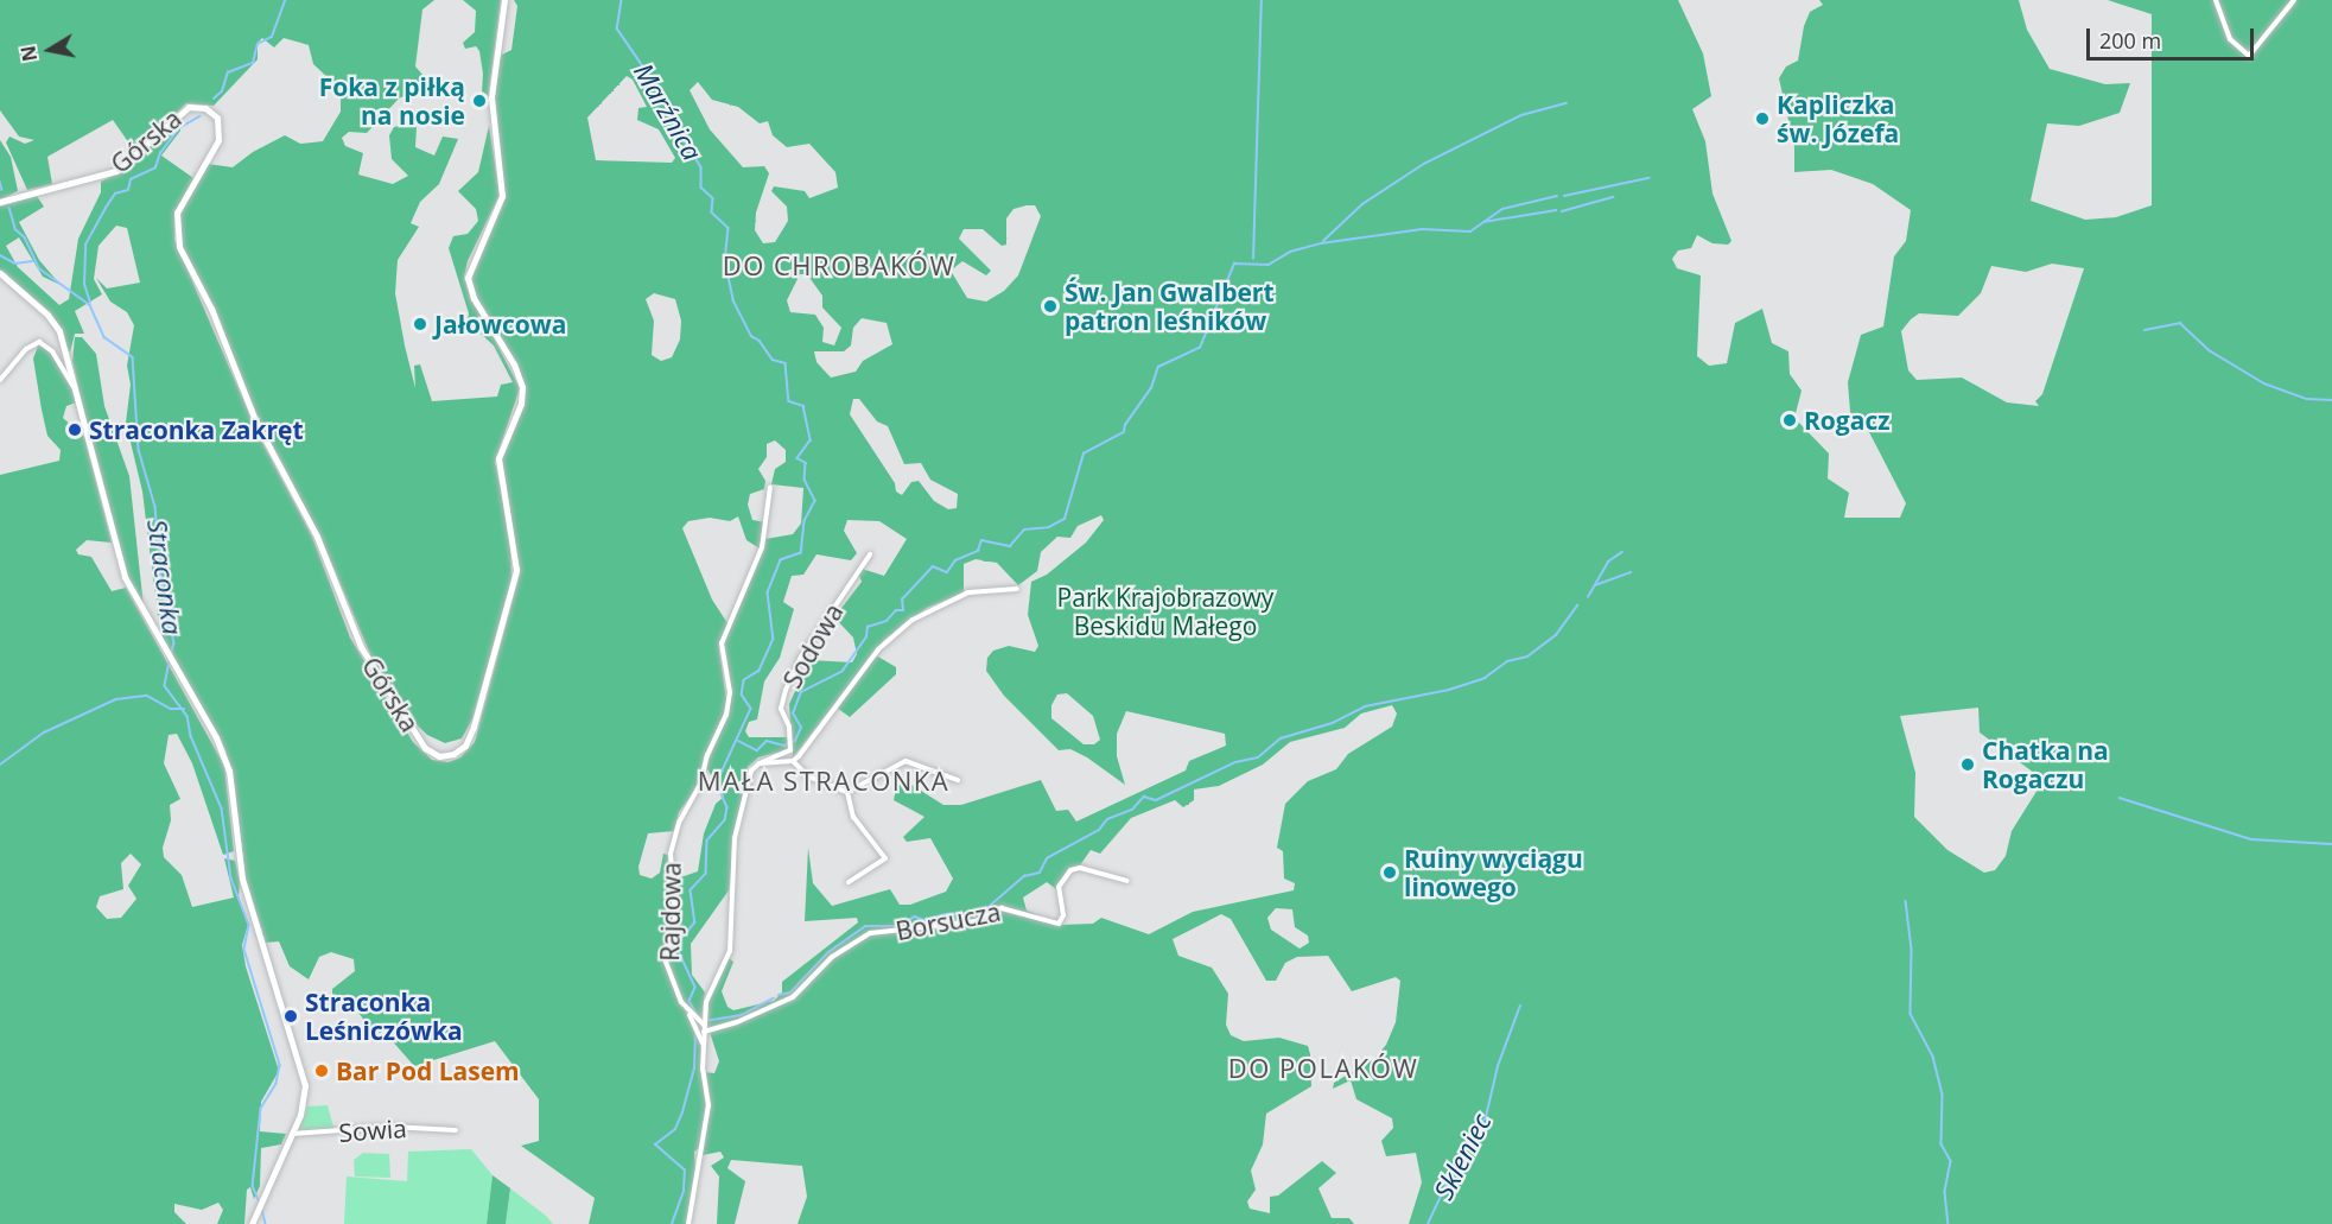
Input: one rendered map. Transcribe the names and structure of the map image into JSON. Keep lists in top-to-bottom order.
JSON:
{
  "streets": {
    "street": [
      "Górska",
      "Sodowa",
      "Rajdowa",
      "Borsucza",
      "Sowia"
    ]
  },
  "crossings": [
    ["Rajdowa", "Borsucza"]
  ],
  "districts": ["DO CHROBAKÓW", "MAŁA STRACONKA", "DO POLAKÓW"],
  "water": ["Marźnica", "Straconka", "Skleniec"],
  "parks": ["Park Krajobrazowy Beskidu Małego"],
  "places": [
    "Foka z piłką na nosie",
    "Kapliczka św. Józefa",
    "Św. Jan Gwalbert patron leśników",
    "Jałowcowa",
    "Rogacz",
    "Straconka Zakręt",
    "Chatka na Rogaczu",
    "Ruiny wyciągu linowego",
    "Straconka Leśniczówka",
    "Bar Pod Lasem"
  ],
  "scale_bar": "200 m",
  "north": "left"
}
